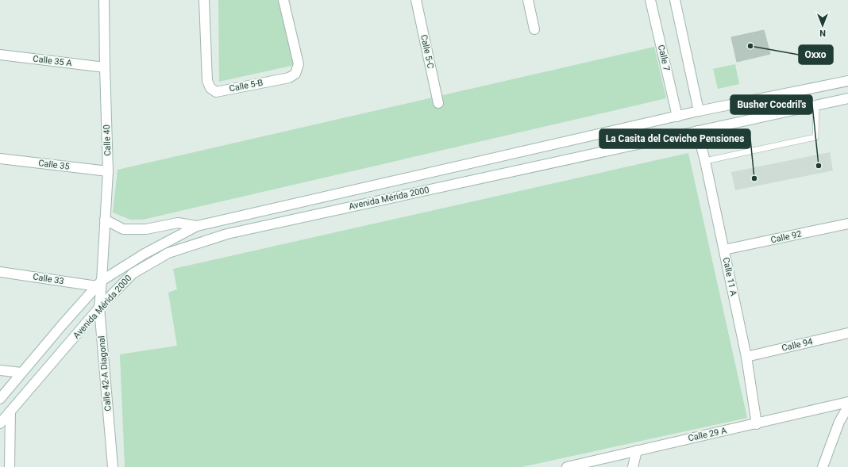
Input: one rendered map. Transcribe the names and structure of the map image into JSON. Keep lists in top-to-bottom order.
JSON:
{
  "streets": {
    "street": [
      "Calle 5-C",
      "Calle 7",
      "Calle 35 A",
      "Calle 5-B",
      "Calle 40",
      "Calle 35",
      "Avenida Mérida 2000",
      "Calle 92",
      "Calle 11 A",
      "Calle 33",
      "Calle 94",
      "Calle 42-A Diagonal",
      "Calle 29 A"
    ]
  },
  "crossings": [
    ["Calle 7", "Avenida Mérida 2000"],
    ["Calle 35 A", "Calle 40"],
    ["Calle 40", "Calle 35"],
    ["Calle 40", "Avenida Mérida 2000"],
    ["Calle 40", "Calle 33"],
    ["Calle 40", "Calle 42-A Diagonal"],
    ["Avenida Mérida 2000", "Calle 11 A"],
    ["Avenida Mérida 2000", "Calle 33"],
    ["Avenida Mérida 2000", "Calle 42-A Diagonal"],
    ["Calle 92", "Calle 11 A"],
    ["Calle 11 A", "Calle 94"],
    ["Calle 11 A", "Calle 29 A"],
    ["Calle 33", "Calle 42-A Diagonal"]
  ],
  "places": ["Oxxo", "Busher Cocdril's", "La Casita del Ceviche Pensiones"],
  "north": "bottom"
}
